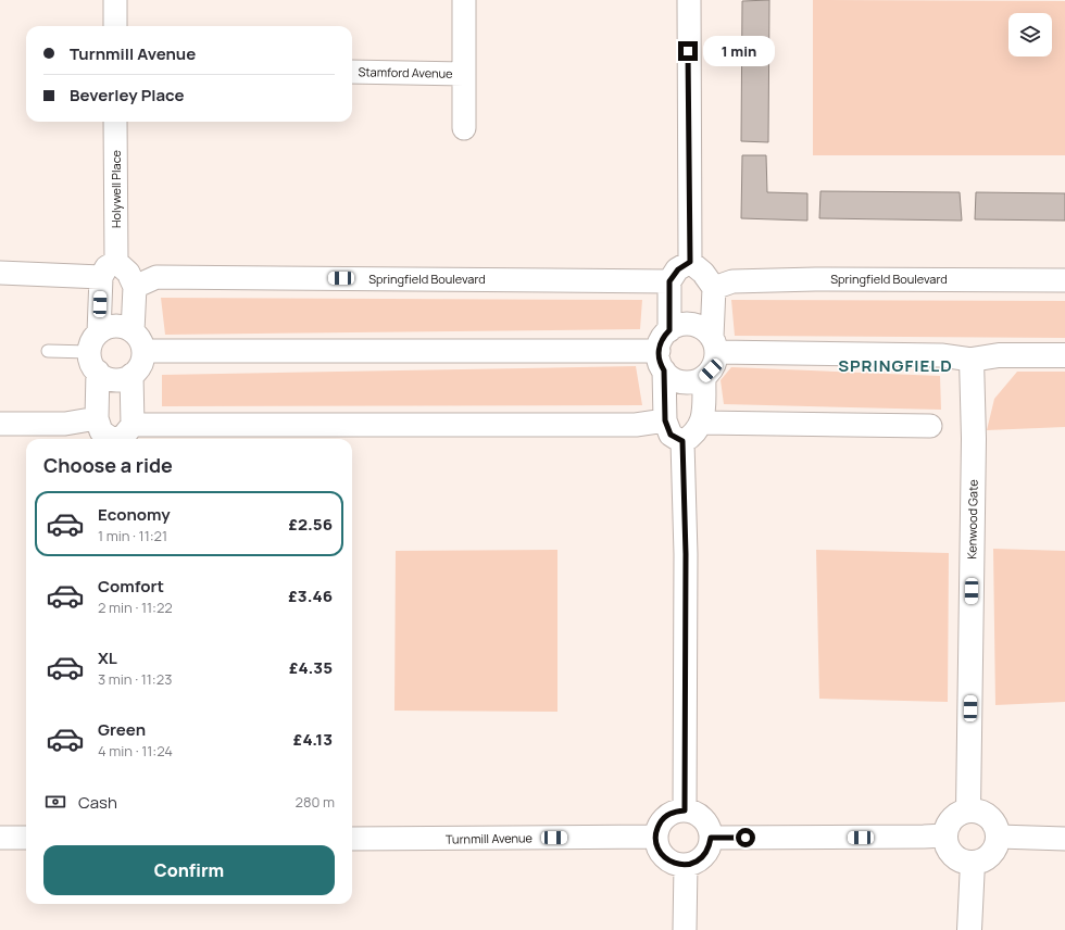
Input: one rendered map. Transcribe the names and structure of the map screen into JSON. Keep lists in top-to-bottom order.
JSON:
{
  "streets": {
    "street": [
      "Stamford Avenue",
      "Holywell Place",
      "Springfield Boulevard",
      "Kenwood Gate",
      "Turnmill Avenue"
    ]
  },
  "districts": ["SPRINGFIELD"],
  "page": {
    "banner": ["Turnmill Avenue", "Beverley Place"],
    "bubble": "1 min",
    "heading": "Choose a ride",
    "list": [
      {
        "name": "Economy",
        "note": "1 min · 11:21",
        "value": "£2.56"
      },
      {
        "name": "Comfort",
        "note": "2 min · 11:22",
        "value": "£3.46"
      },
      {
        "name": "XL",
        "note": "3 min · 11:23",
        "value": "£4.35"
      },
      {
        "name": "Green",
        "note": "4 min · 11:24",
        "value": "£4.13"
      }
    ],
    "pay": ["Cash", "280 m"],
    "buttons": "Confirm"
  }
}
